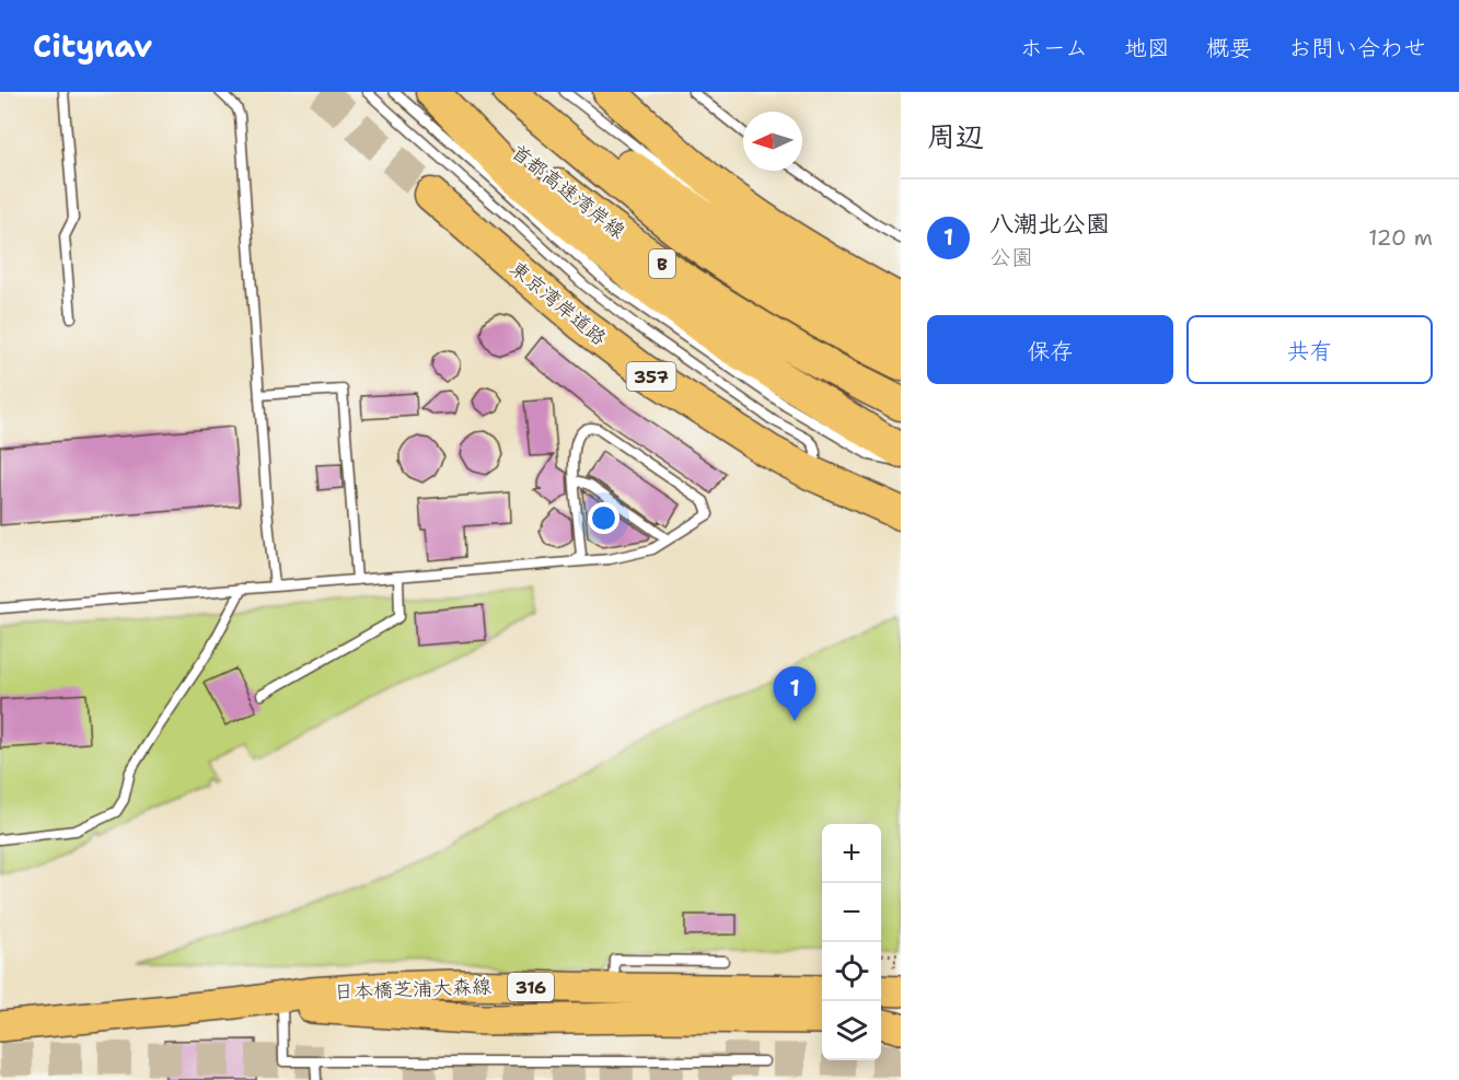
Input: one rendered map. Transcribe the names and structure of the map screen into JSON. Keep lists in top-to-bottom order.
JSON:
{
  "streets": {
    "highway": [
      "首都高速湾岸線",
      "B",
      "東京湾岸道路",
      "357"
    ],
    "main road": ["316", "日本橋芝浦大森線"]
  },
  "north": "left",
  "page": {
    "header": "Citynav",
    "nav": [
      "ホーム",
      "地図",
      "概要",
      "お問い合わせ"
    ],
    "heading": "周辺",
    "list": [
      {
        "mark": "1",
        "name": "八潮北公園",
        "note": "公園",
        "value": "120 m"
      }
    ],
    "buttons": ["保存", "共有"],
    "pins": "1",
    "map_buttons": ["+", "−"]
  }
}
